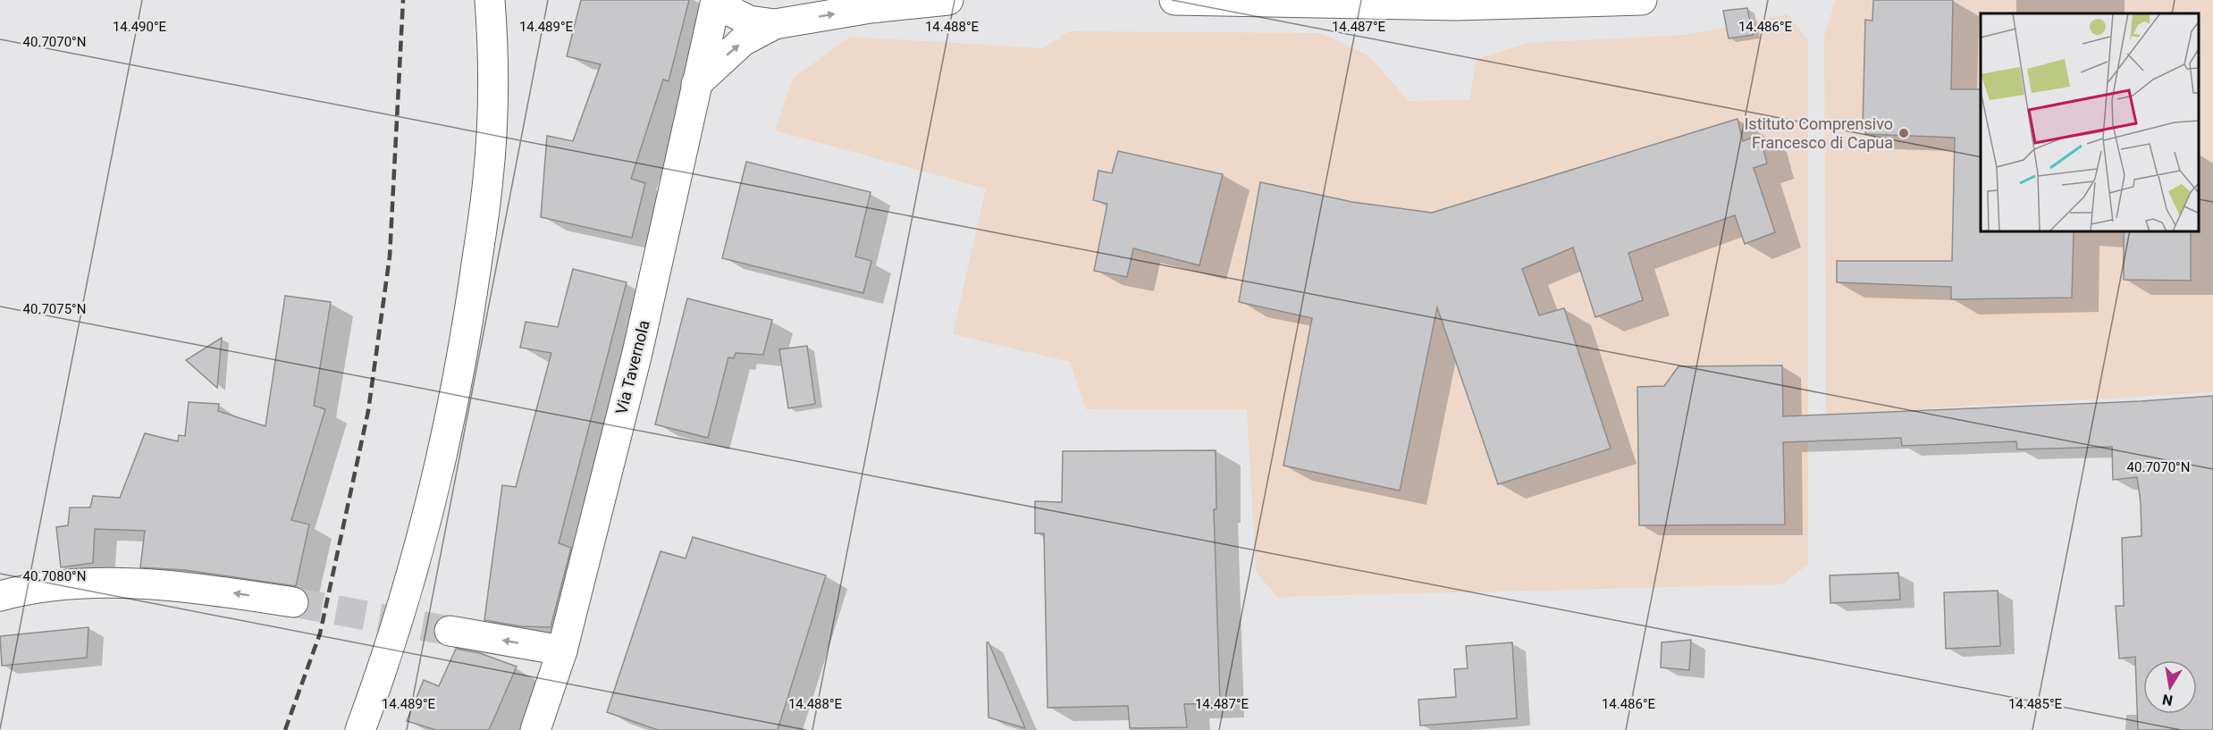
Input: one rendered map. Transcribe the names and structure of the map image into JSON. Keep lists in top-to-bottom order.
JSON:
{
  "streets": {
    "main road": ["Via Tavernola"]
  },
  "places": ["Istituto Comprensivo Francesco di Capua"],
  "north": "bottom",
  "coordinates": [
    "14.490°E",
    "14.489°E",
    "14.488°E",
    "14.487°E",
    "14.486°E",
    "40.7070°N",
    "40.7075°N",
    "40.7080°N",
    "14.485°E"
  ]
}
